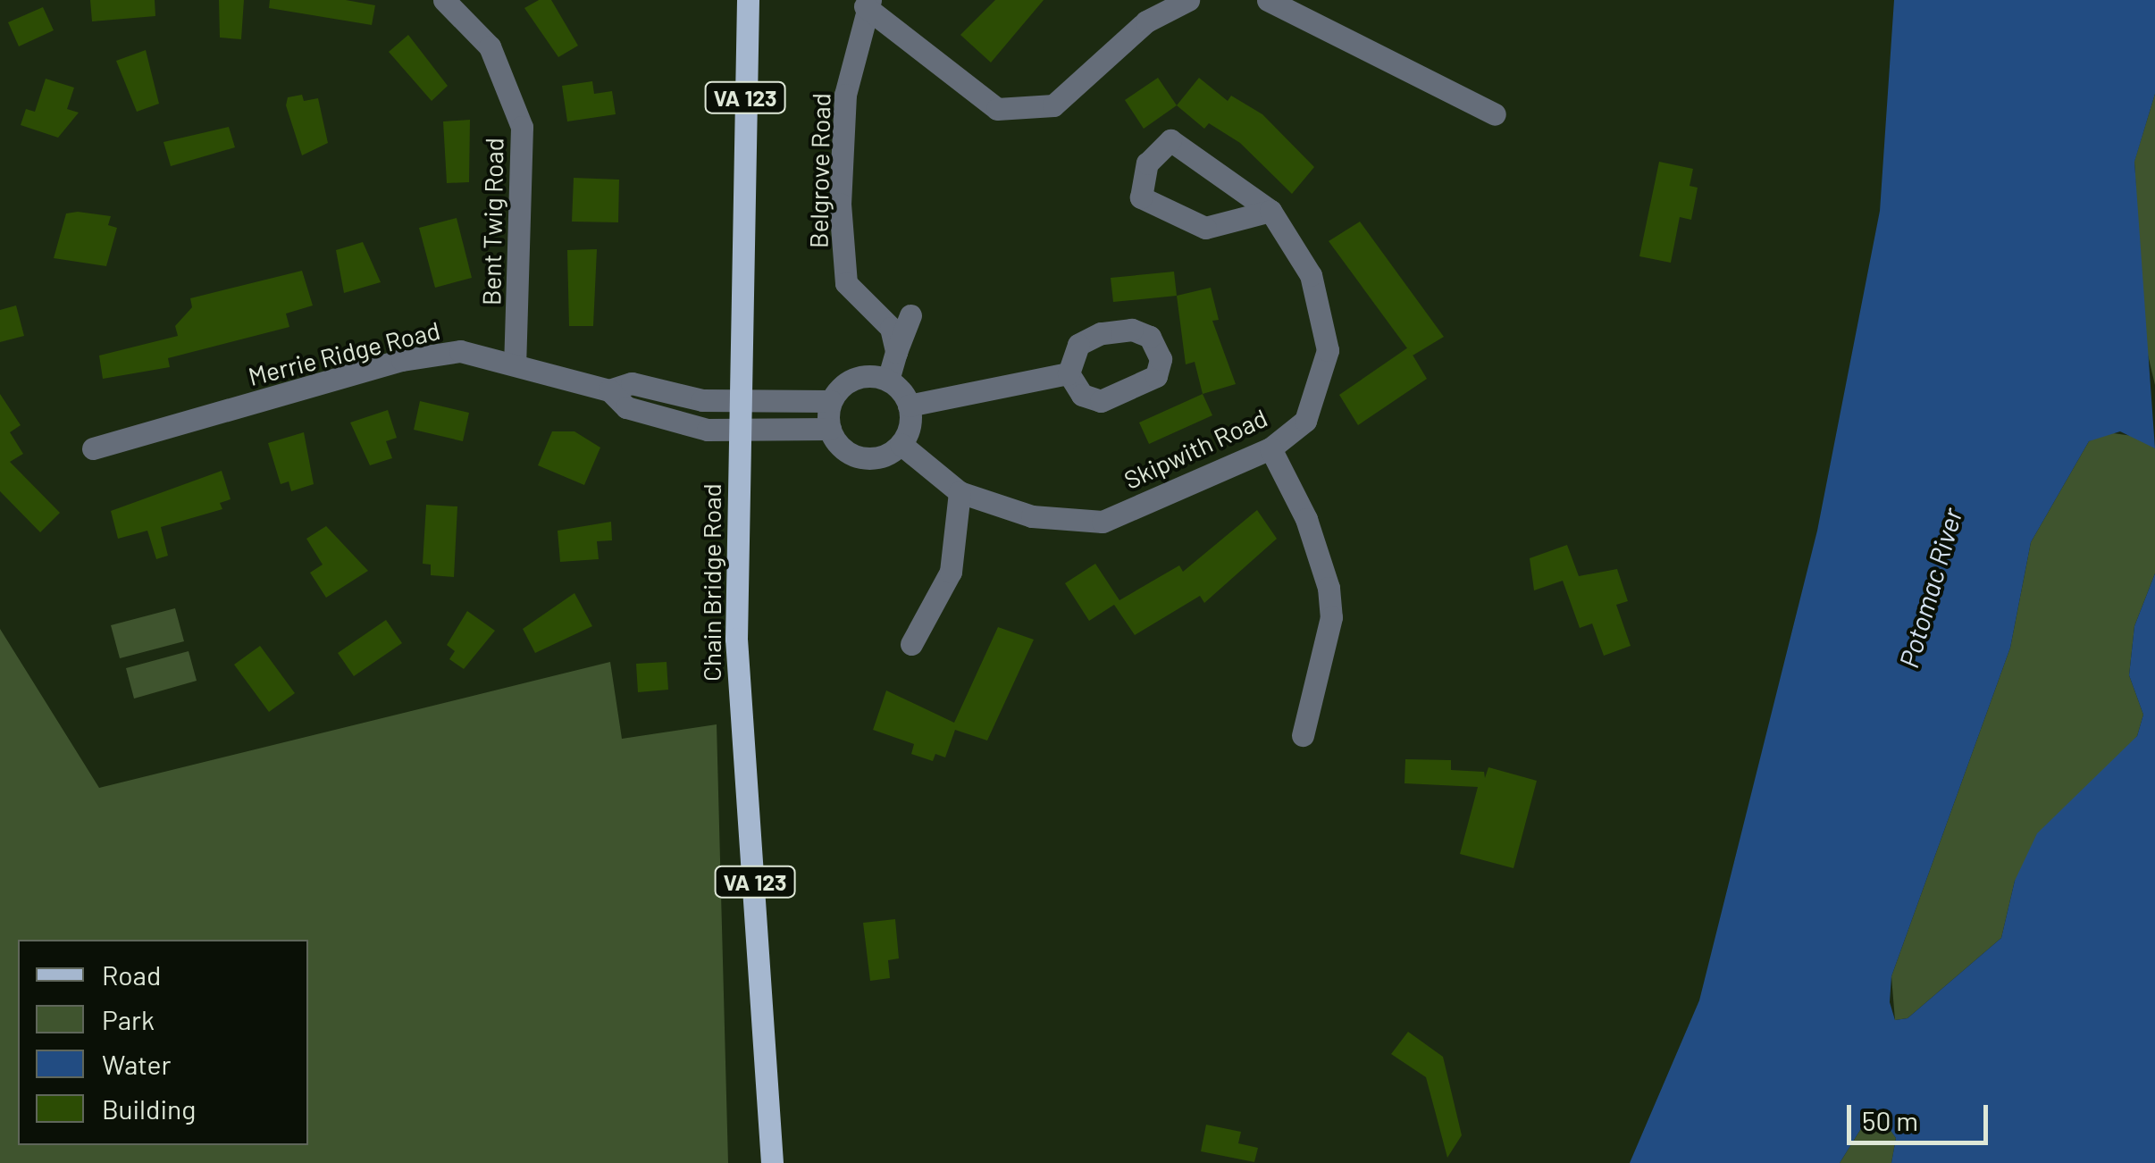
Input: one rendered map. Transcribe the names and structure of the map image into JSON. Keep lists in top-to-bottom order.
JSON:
{
  "streets": {
    "main road": ["VA 123", "Chain Bridge Road"],
    "street": [
      "Belgrove Road",
      "Bent Twig Road",
      "Merrie Ridge Road",
      "Skipwith Road"
    ]
  },
  "crossings": [
    ["Bent Twig Road", "Merrie Ridge Road"],
    ["Merrie Ridge Road", "Skipwith Road"],
    ["Merrie Ridge Road", "Chain Bridge Road"]
  ],
  "water": ["Potomac River"],
  "legend": [
    "Road",
    "Park",
    "Water",
    "Building"
  ],
  "scale_bar": "50 m"
}
